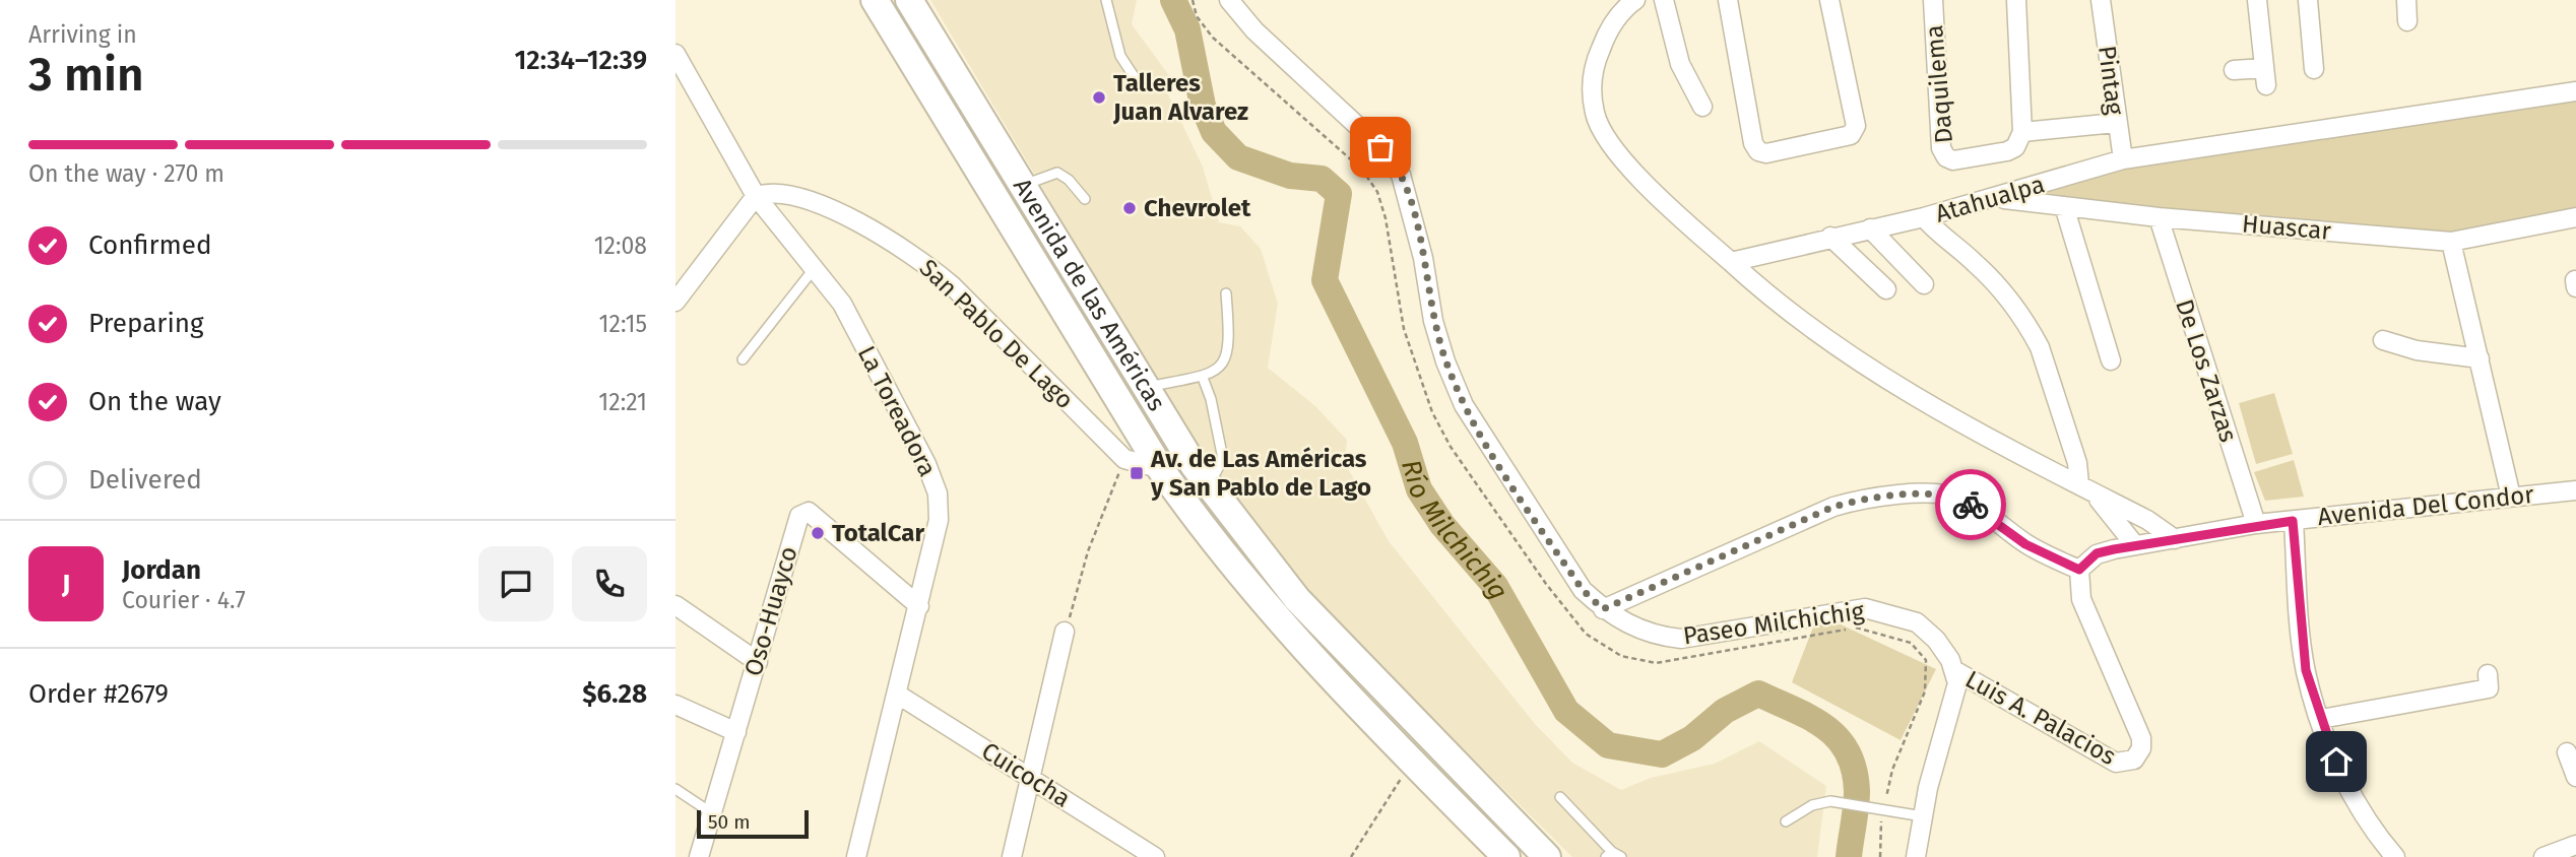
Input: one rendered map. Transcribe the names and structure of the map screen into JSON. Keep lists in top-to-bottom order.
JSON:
{
  "streets": {
    "main road": ["Avenida de las Américas"],
    "street": [
      "Pintag",
      "Daquilema",
      "Atahualpa",
      "Huascar",
      "San Pablo De Lago",
      "De Los Zarzas",
      "La Toreadora",
      "Avenida Del Condor",
      "Oso-Huayco",
      "Paseo Milchichig",
      "Luis A. Palacios",
      "Cuicocha"
    ]
  },
  "crossings": [
    ["Pintag", "Atahualpa"],
    ["Atahualpa", "Huascar"],
    ["Huascar", "De Los Zarzas"],
    ["Avenida de las Américas", "San Pablo De Lago"],
    ["San Pablo De Lago", "La Toreadora"],
    ["De Los Zarzas", "Avenida Del Condor"],
    ["La Toreadora", "Oso-Huayco"],
    ["La Toreadora", "Cuicocha"],
    ["Avenida Del Condor", "Luis A. Palacios"],
    ["Paseo Milchichig", "Luis A. Palacios"]
  ],
  "water": ["Río Milchichig"],
  "places": {
    "other": ["Talleres Juan Alvarez", "Chevrolet", "TotalCar"],
    "transit": ["Av. de Las Américas y San Pablo de Lago"]
  },
  "scale_bar": "50 m",
  "page": {
    "heading": ["3 min", "Arriving in", "12:34–12:39"],
    "panel": [
      "Jordan",
      "Courier · 4.7",
      "Order #2679",
      "$6.28"
    ],
    "bar": "On the way · 270 m",
    "list": [
      ["Confirmed", "12:08"],
      ["Preparing", "12:15"],
      ["On the way", "12:21"],
      "Delivered"
    ],
    "round": "J",
    "scale": "50 m"
  }
}
